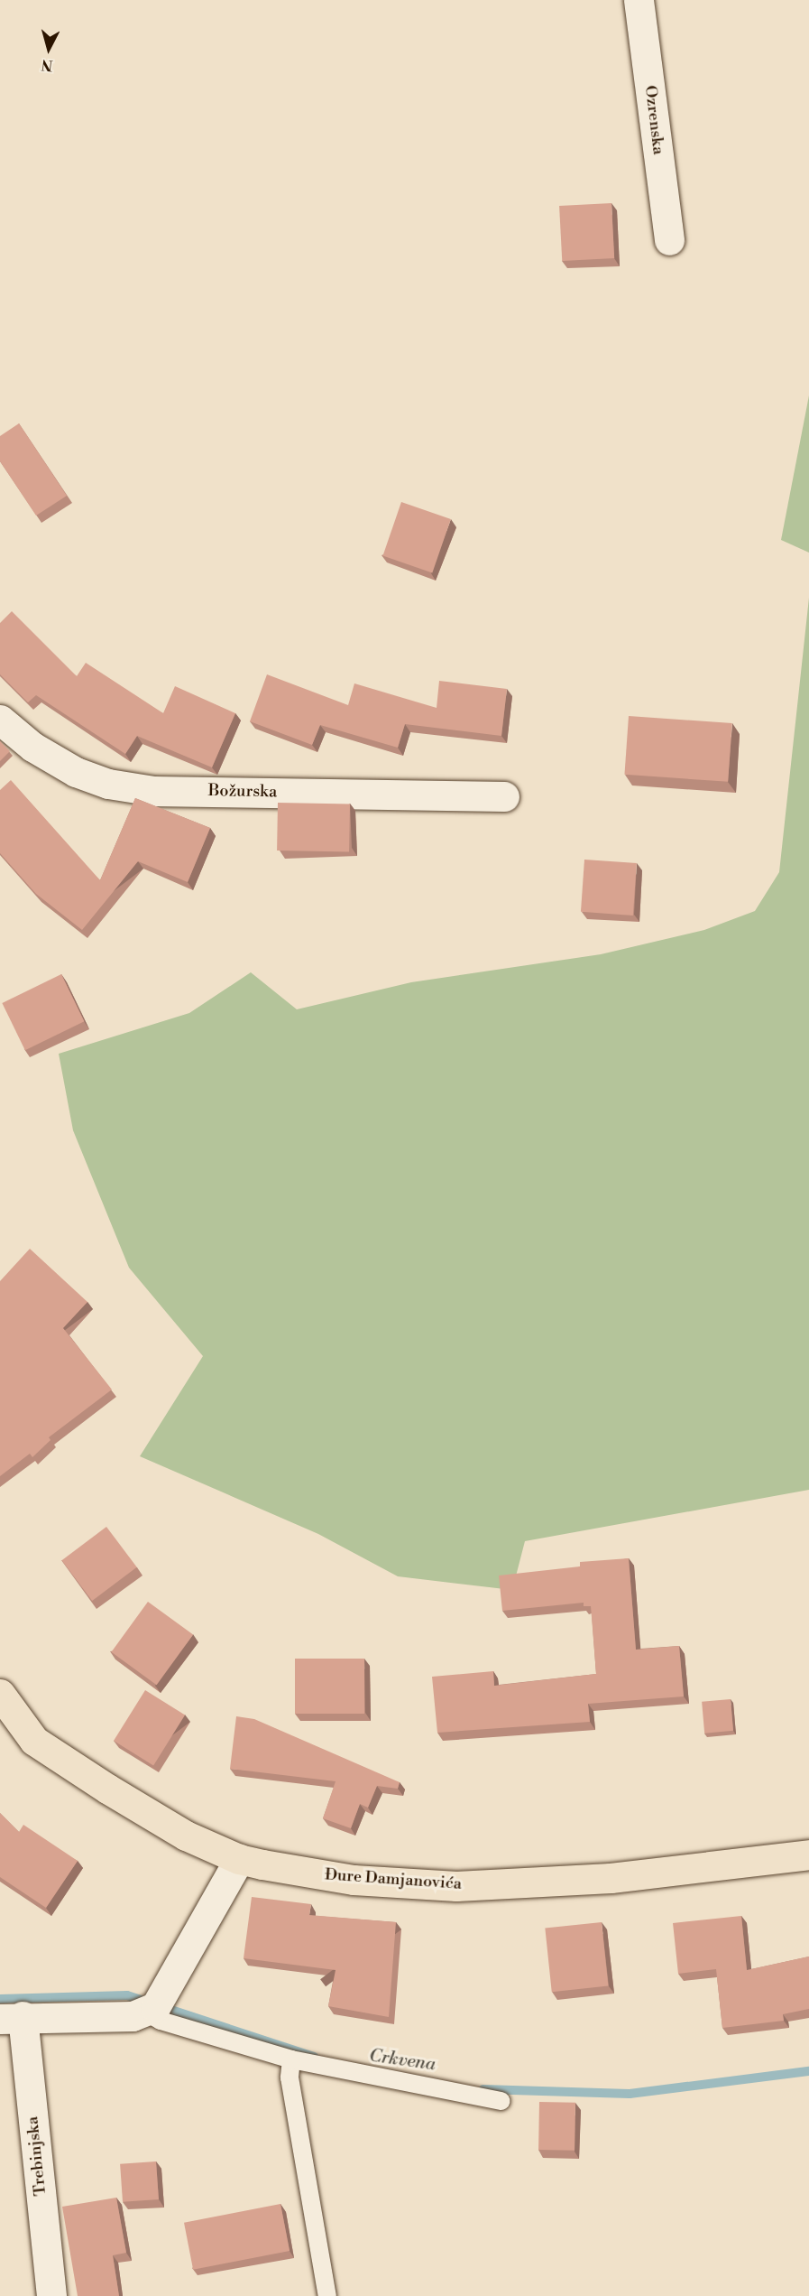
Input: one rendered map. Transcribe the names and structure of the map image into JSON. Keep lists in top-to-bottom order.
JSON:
{
  "streets": {
    "main road": ["Đure Damjanovića"],
    "street": ["Ozrenska", "Božurska", "Trebinjska"]
  },
  "water": ["Crkvena"],
  "north": "bottom"
}
